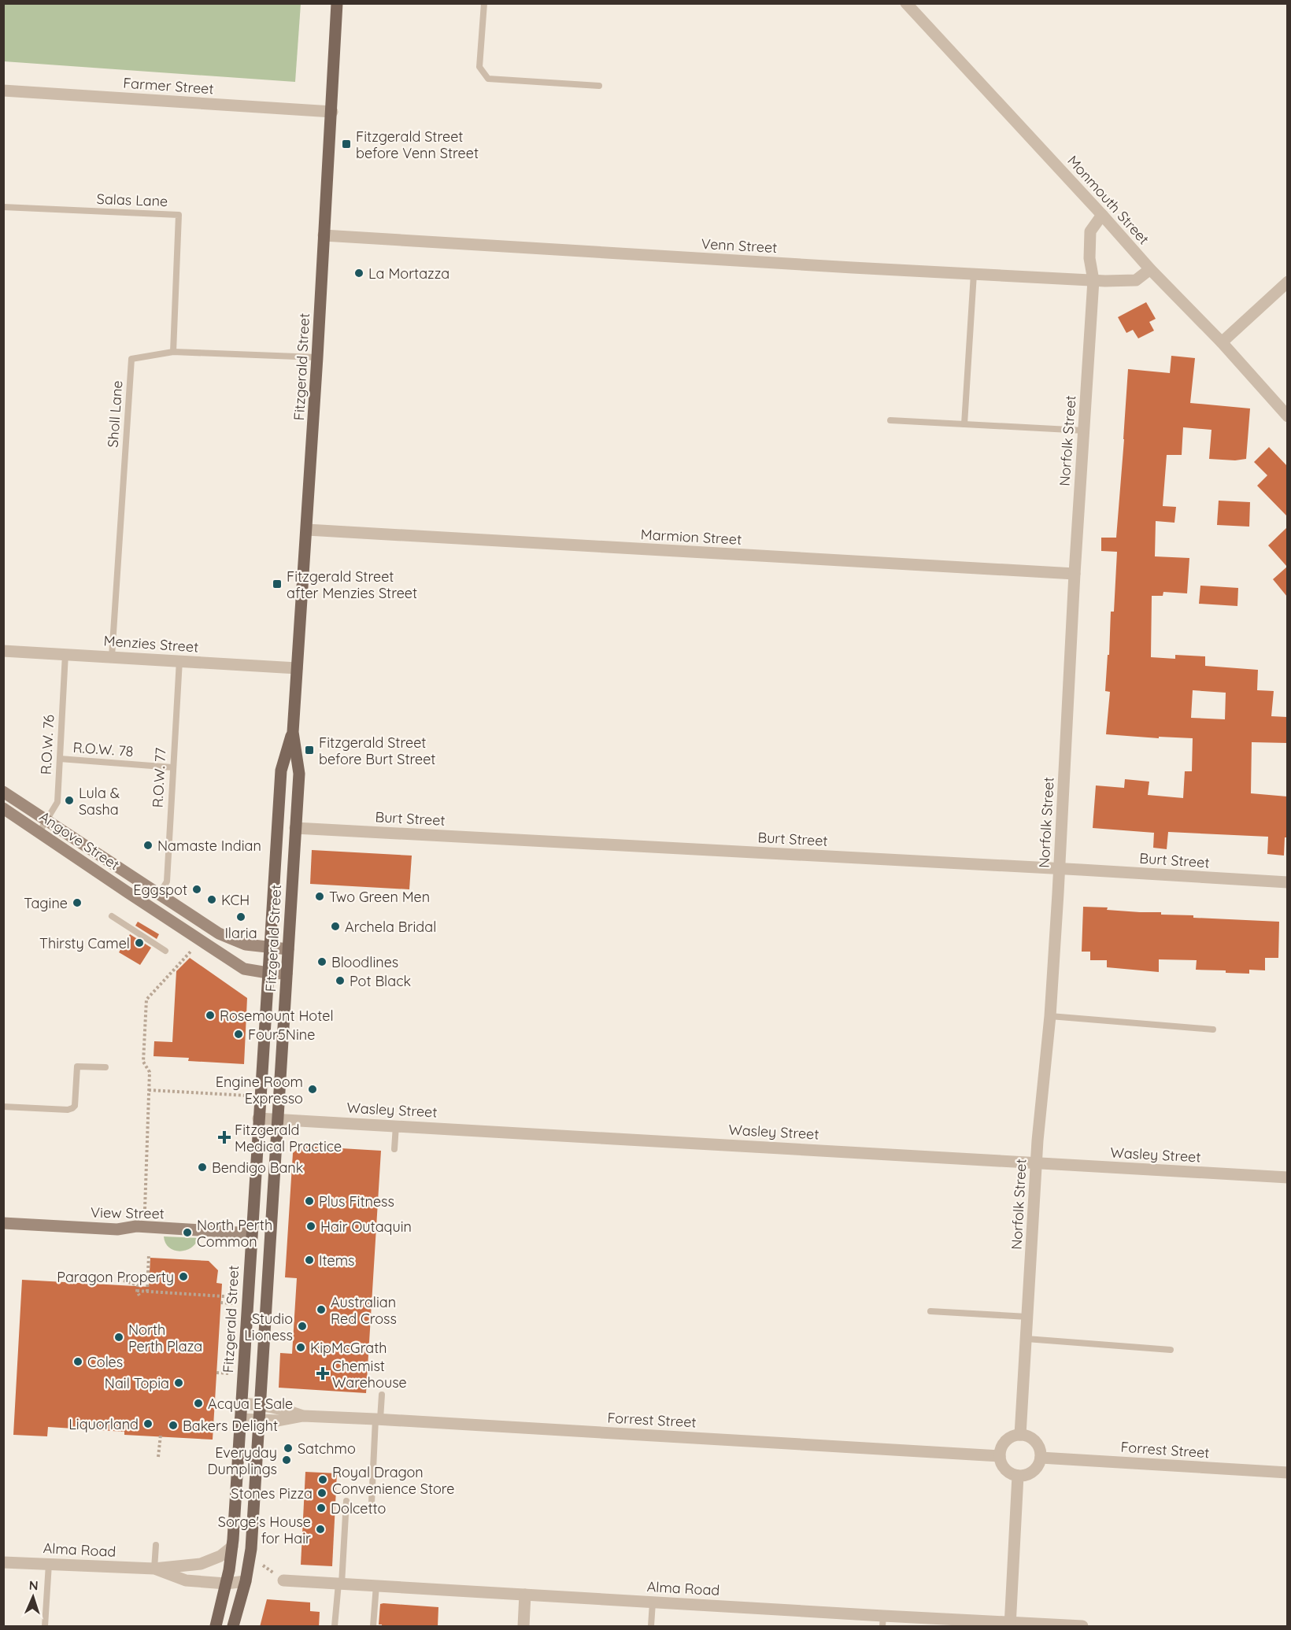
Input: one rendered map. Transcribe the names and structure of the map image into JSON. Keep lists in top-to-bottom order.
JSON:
{
  "streets": {
    "main road": ["Fitzgerald Street", "Angove Street", "View Street"],
    "street": [
      "Farmer Street",
      "Monmouth Street",
      "Venn Street",
      "Norfolk Street",
      "Marmion Street",
      "Menzies Street",
      "Burt Street",
      "Wasley Street",
      "Forrest Street",
      "Alma Road"
    ],
    "lane": [
      "Salas Lane",
      "Sholl Lane",
      "R.O.W. 76",
      "R.O.W. 78",
      "R.O.W. 77"
    ]
  },
  "crossings": [
    ["Farmer Street", "Fitzgerald Street"],
    ["Salas Lane", "Sholl Lane"],
    ["Monmouth Street", "Venn Street"],
    ["Monmouth Street", "Norfolk Street"],
    ["Venn Street", "Fitzgerald Street"],
    ["Venn Street", "Norfolk Street"],
    ["Fitzgerald Street", "Sholl Lane"],
    ["Fitzgerald Street", "Marmion Street"],
    ["Fitzgerald Street", "Menzies Street"],
    ["Fitzgerald Street", "Burt Street"],
    ["Fitzgerald Street", "Angove Street"],
    ["Fitzgerald Street", "Wasley Street"],
    ["Fitzgerald Street", "View Street"],
    ["Fitzgerald Street", "Forrest Street"],
    ["Fitzgerald Street", "Alma Road"],
    ["Sholl Lane", "Menzies Street"],
    ["Norfolk Street", "Marmion Street"],
    ["Norfolk Street", "Burt Street"],
    ["Norfolk Street", "Wasley Street"],
    ["Norfolk Street", "Forrest Street"],
    ["Menzies Street", "R.O.W. 76"],
    ["Menzies Street", "R.O.W. 77"],
    ["R.O.W. 76", "R.O.W. 78"],
    ["R.O.W. 76", "Angove Street"],
    ["R.O.W. 78", "R.O.W. 77"],
    ["R.O.W. 77", "Angove Street"]
  ],
  "places": {
    "transit": ["Fitzgerald Street before Venn Street", "Fitzgerald Street after Menzies Street", "Fitzgerald Street before Burt Street"],
    "other": [
      "La Mortazza",
      "Lula & Sasha",
      "Namaste Indian",
      "Eggspot",
      "Two Green Men",
      "KCH",
      "Tagine",
      "Ilaria",
      "Archela Bridal",
      "Thirsty Camel",
      "Bloodlines",
      "Pot Black",
      "Rosemount Hotel",
      "Four5Nine",
      "Engine Room Expresso",
      "Bendigo Bank",
      "Plus Fitness",
      "Hair Outaquin",
      "North Perth Common",
      "Items",
      "Paragon Property",
      "Australian Red Cross",
      "Studio Lioness",
      "North Perth Plaza",
      "KipMcGrath",
      "Coles",
      "Nail Topia",
      "Acqua E Sale",
      "Liquorland",
      "Bakers Delight",
      "Satchmo",
      "Everyday Dumplings",
      "Royal Dragon Convenience Store",
      "Stones Pizza",
      "Dolcetto",
      "Sorge's House for Hair"
    ],
    "health": ["Fitzgerald Medical Practice", "Chemist Warehouse"]
  },
  "north": "top"
}
